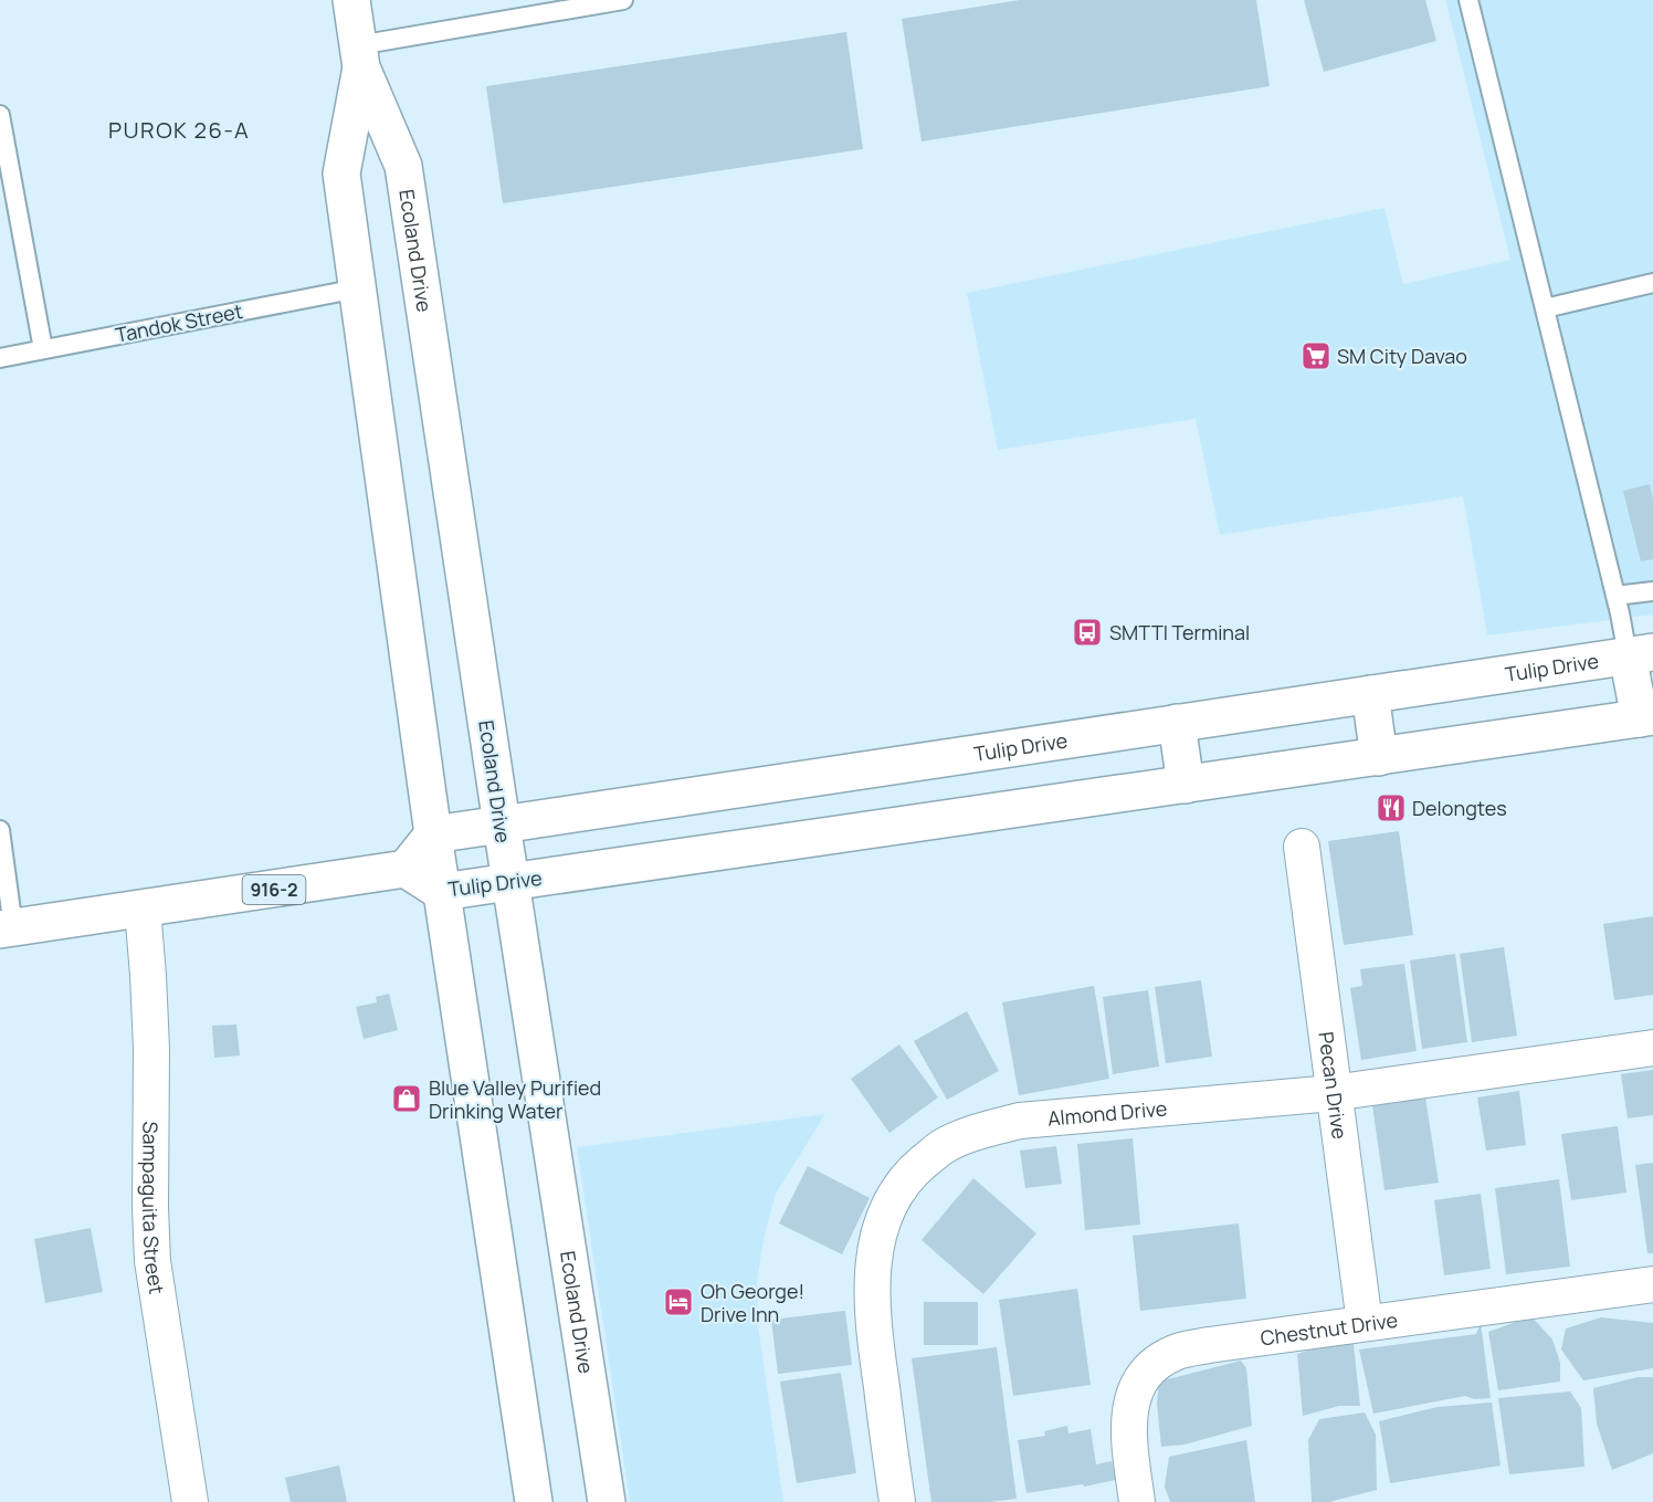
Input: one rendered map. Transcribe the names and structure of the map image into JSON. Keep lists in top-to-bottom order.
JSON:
{
  "streets": {
    "main road": ["Ecoland Drive", "Tulip Drive", "916-2"],
    "street": [
      "Pecan Drive",
      "Almond Drive",
      "Sampaguita Street",
      "Chestnut Drive"
    ],
    "lane": ["Tandok Street"]
  },
  "crossings": [
    ["Ecoland Drive", "Tandok Street"],
    ["Ecoland Drive", "Tulip Drive"],
    ["Tulip Drive", "916-2"],
    ["916-2", "Sampaguita Street"],
    ["Pecan Drive", "Almond Drive"],
    ["Pecan Drive", "Chestnut Drive"]
  ],
  "districts": ["PUROK 26-A"],
  "places": {
    "supermarket": ["SM City Davao"],
    "bus stop": ["SMTTI Terminal"],
    "restaurant": ["Delongtes"],
    "shop": ["Blue Valley Purified Drinking Water"],
    "hotel": ["Oh George! Drive Inn"]
  }
}
